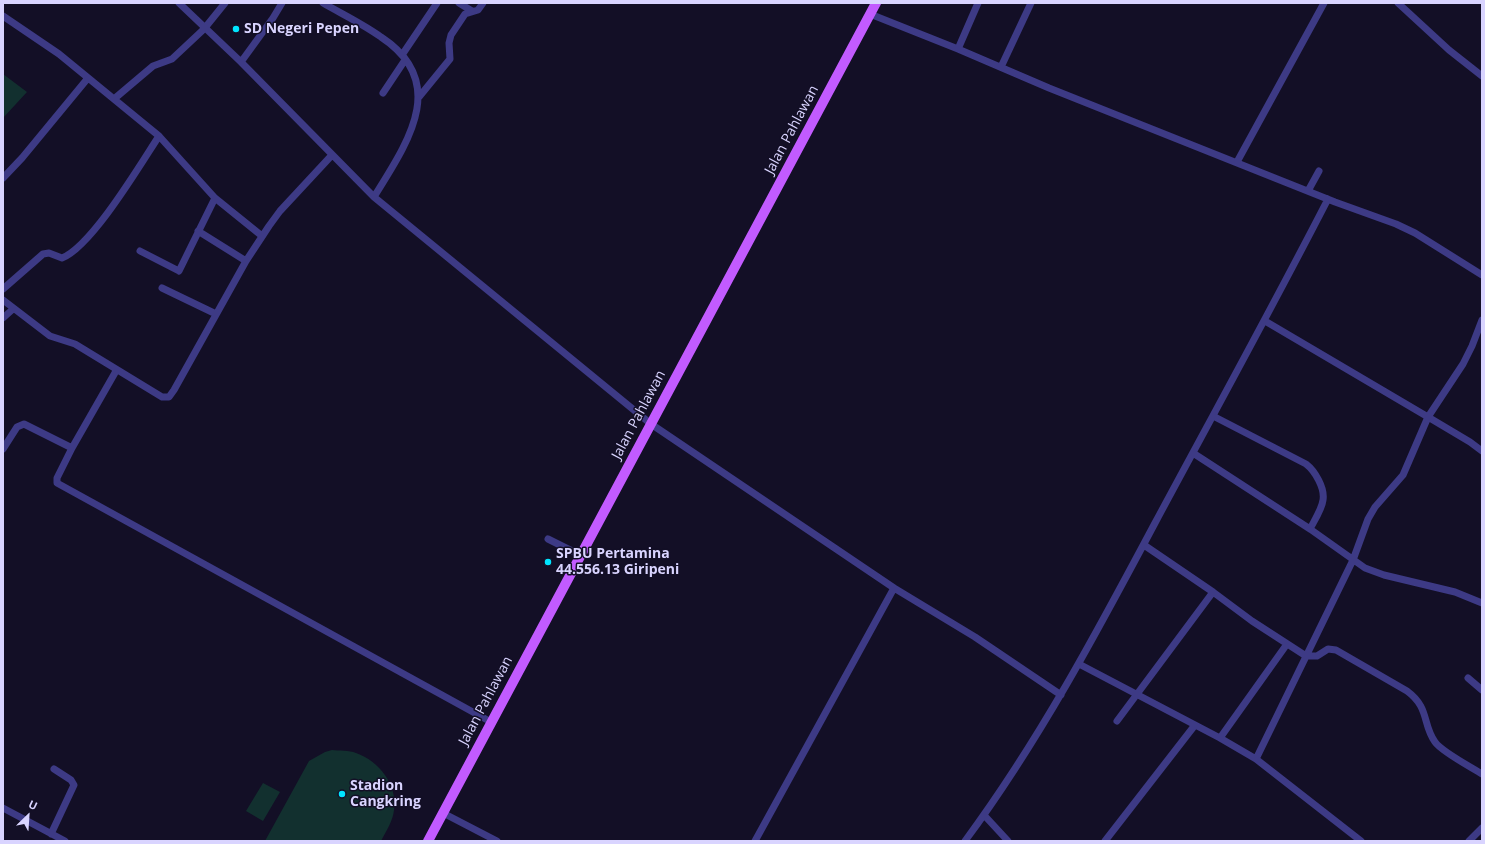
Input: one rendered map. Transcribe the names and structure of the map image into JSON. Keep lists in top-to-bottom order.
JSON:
{
  "streets": {
    "main road": ["Jalan Pahlawan"]
  },
  "places": ["SD Negeri Pepen", "SPBU Pertamina 44.556.13 Giripeni", "Stadion Cangkring"],
  "north": "top right"
}
